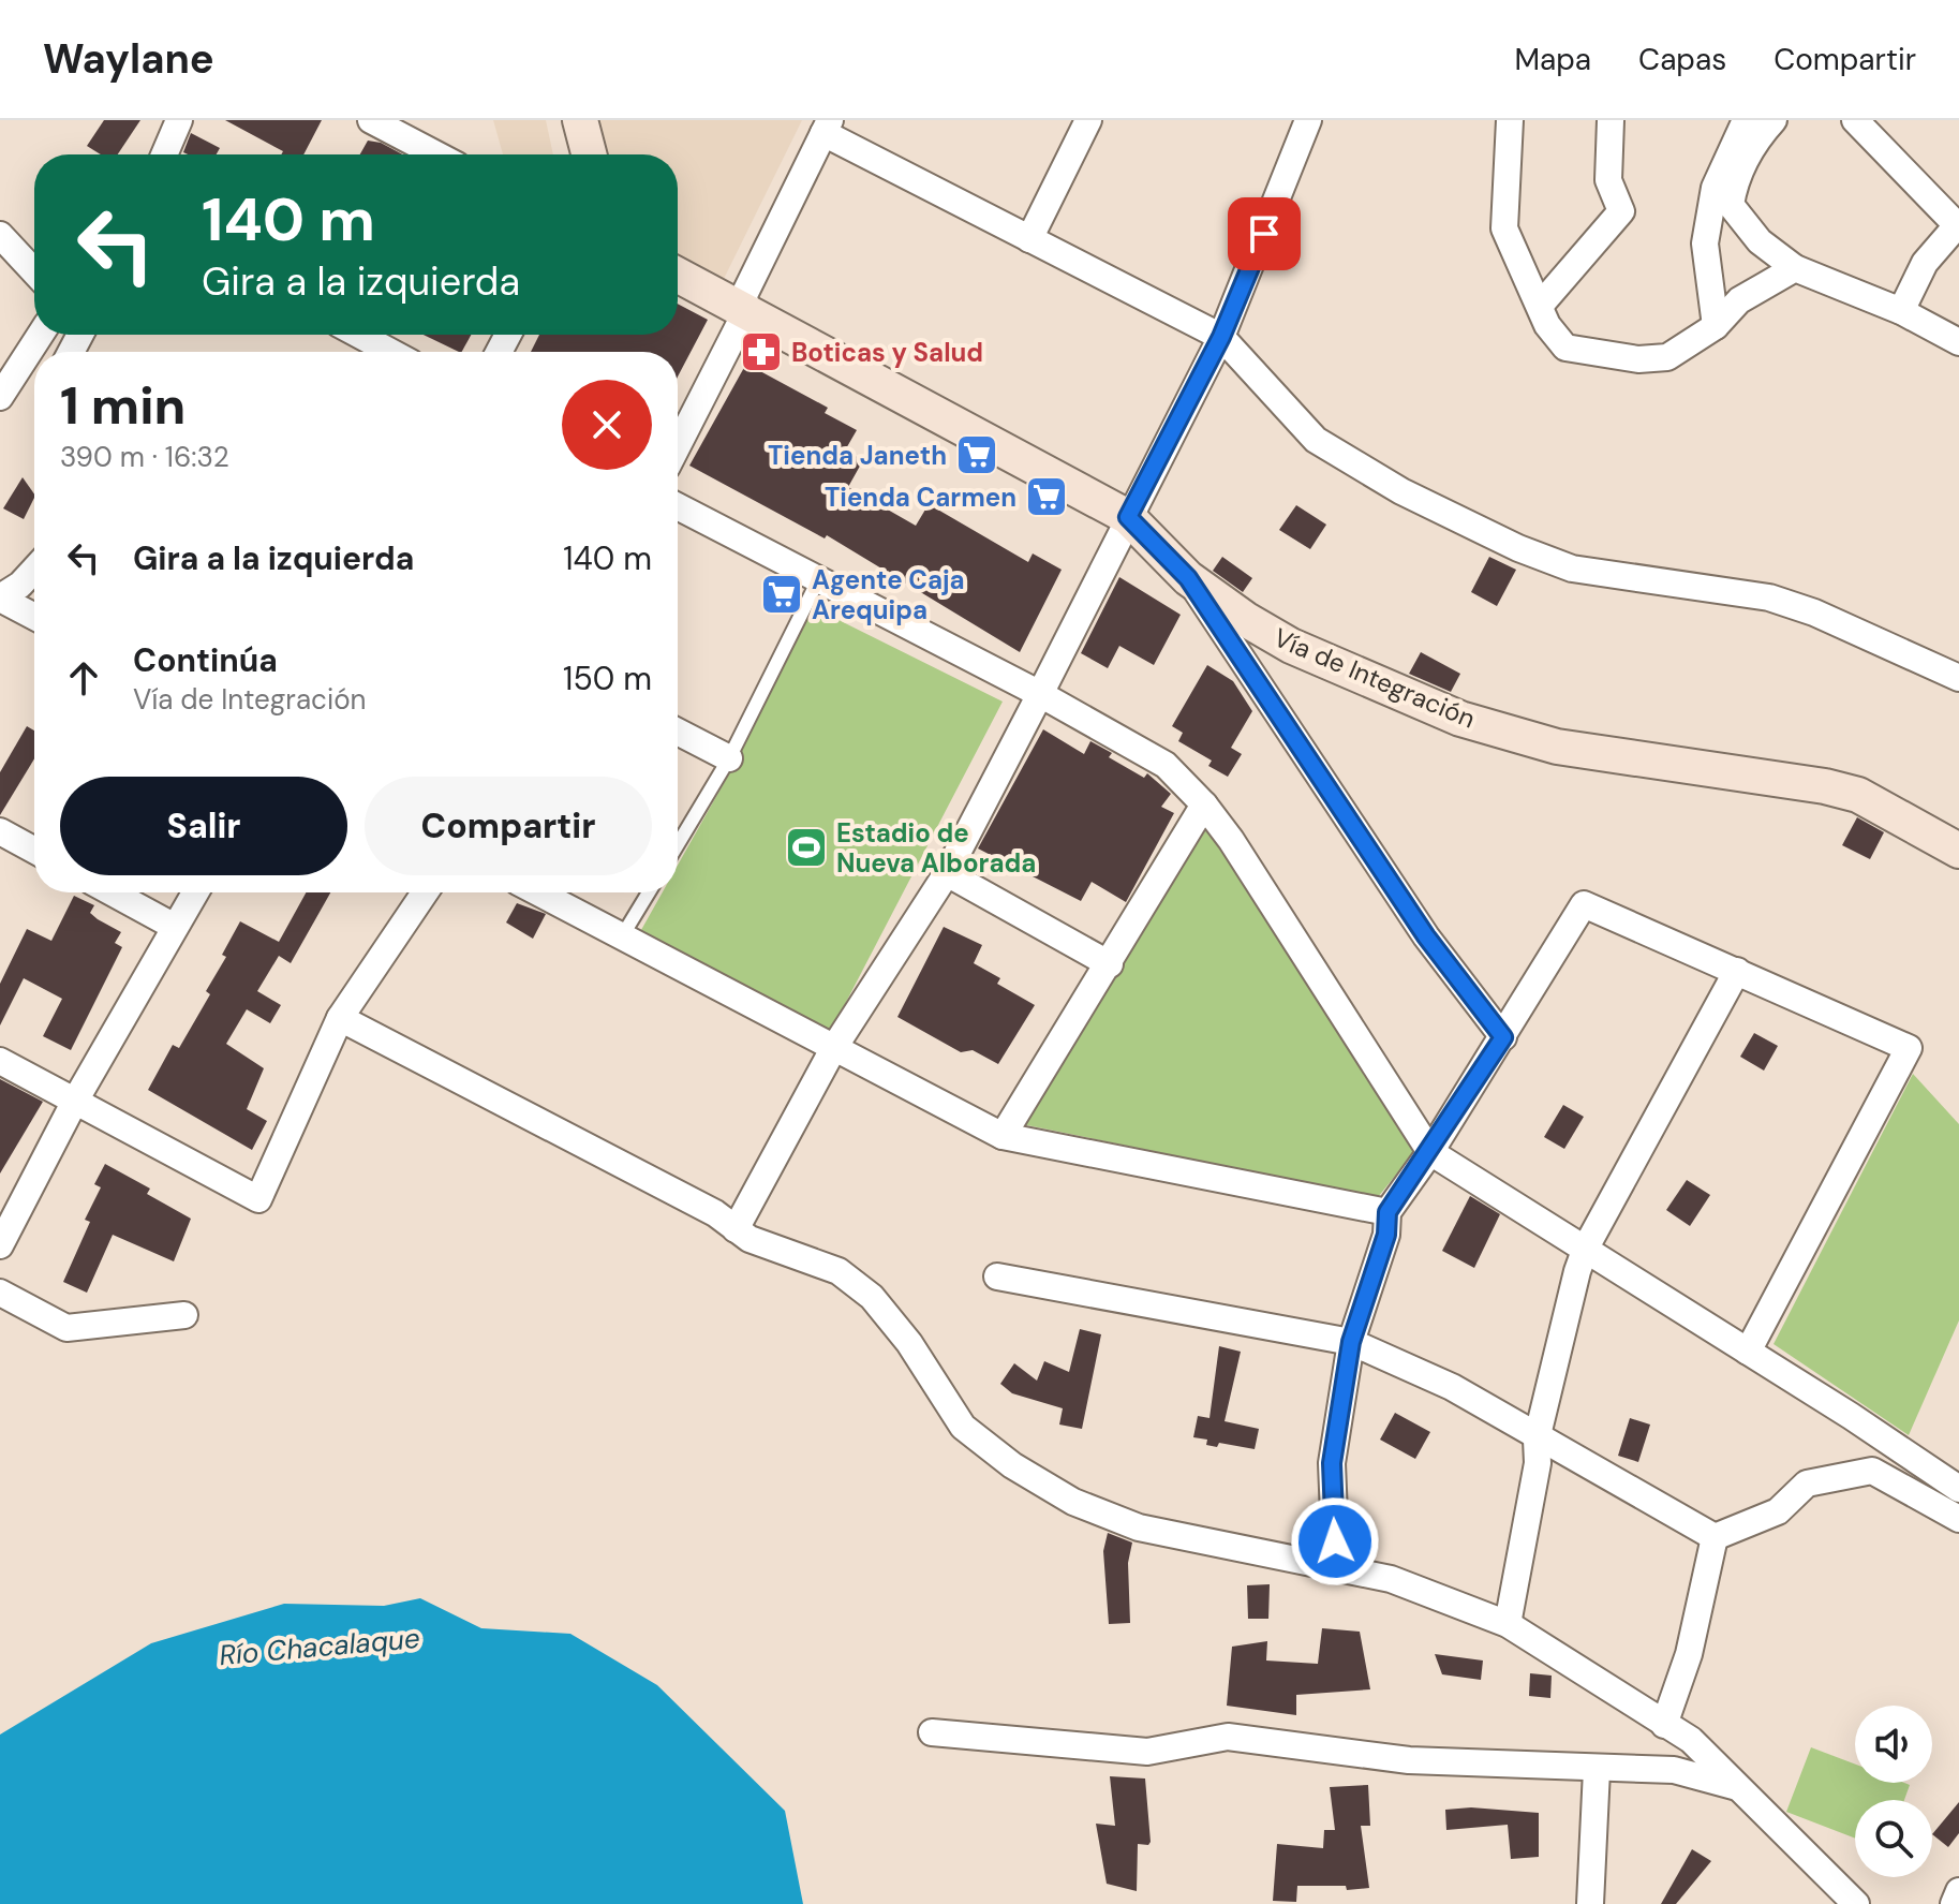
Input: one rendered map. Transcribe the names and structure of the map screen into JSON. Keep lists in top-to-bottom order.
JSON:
{
  "streets": {
    "main road": ["Vía de Integración"]
  },
  "water": ["Río Chacalaque"],
  "places": {
    "pharmacy": ["Boticas y Salud"],
    "supermarket": ["Tienda Janeth", "Tienda Carmen", "Agente Caja Arequipa"],
    "sports": ["Estadio de Nueva Alborada"]
  },
  "page": {
    "header": "Waylane",
    "nav": ["Mapa", "Capas", "Compartir"],
    "turn": ["140 m", "Gira a la izquierda"],
    "heading": ["1 min", "390 m · 16:32"],
    "list": [
      {
        "name": "Gira a la izquierda",
        "value": "140 m"
      },
      {
        "name": "Continúa",
        "note": "Vía de Integración",
        "value": "150 m"
      }
    ],
    "buttons": ["Salir", "Compartir"]
  }
}
